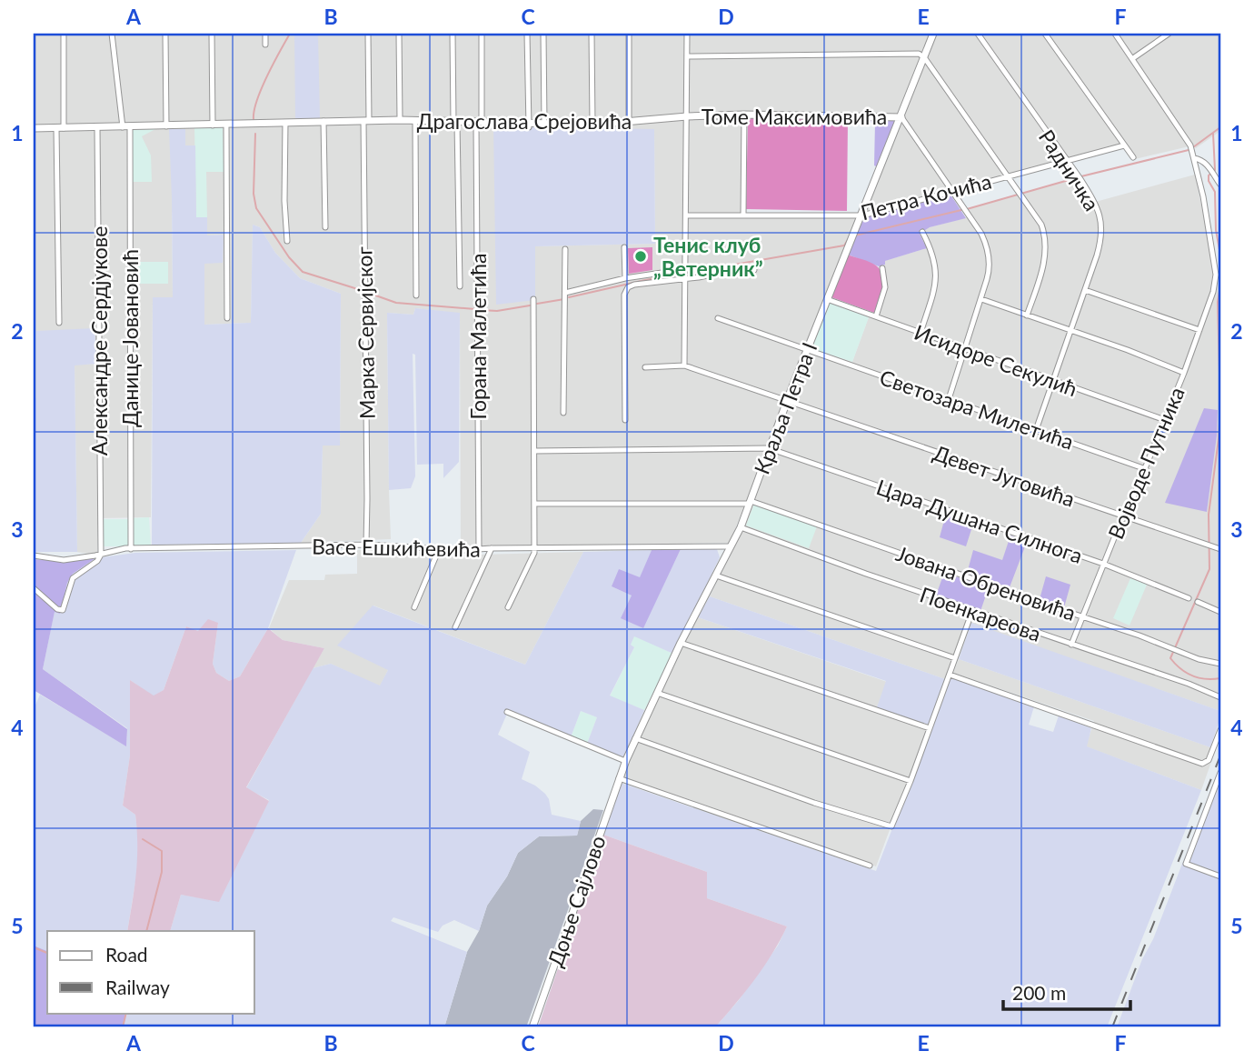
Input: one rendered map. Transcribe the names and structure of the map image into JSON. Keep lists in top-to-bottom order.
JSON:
{
  "streets": {
    "street": [
      "Томе Максимовића",
      "Драгослава Срејовића",
      "Радничка",
      "Петра Кочића",
      "Марка Сервијског",
      "Горана Малетића",
      "Данице Јовановић",
      "Александре Сердјукове",
      "Исидоре Секулић",
      "Краља Петра I",
      "Светозара Милетића",
      "Војводе Путника",
      "Девет Југовића",
      "Цара Душана Силнога",
      "Васе Ешкићевића",
      "Јована Обреновића",
      "Поенкареова",
      "Доње Сајлово"
    ]
  },
  "crossings": [
    ["Томе Максимовића", "Драгослава Срејовића"],
    ["Томе Максимовића", "Краља Петра I"],
    ["Драгослава Срејовића", "Марка Сервијског"],
    ["Драгослава Срејовића", "Горана Малетића"],
    ["Драгослава Срејовића", "Данице Јовановић"],
    ["Драгослава Срејовића", "Александре Сердјукове"],
    ["Радничка", "Петра Кочића"],
    ["Радничка", "Исидоре Секулић"],
    ["Радничка", "Светозара Милетића"],
    ["Петра Кочића", "Краља Петра I"],
    ["Марка Сервијског", "Васе Ешкићевића"],
    ["Горана Малетића", "Васе Ешкићевића"],
    ["Данице Јовановић", "Васе Ешкићевића"],
    ["Александре Сердјукове", "Васе Ешкићевића"],
    ["Исидоре Секулић", "Краља Петра I"],
    ["Исидоре Секулић", "Војводе Путника"],
    ["Краља Петра I", "Светозара Милетића"],
    ["Краља Петра I", "Девет Југовића"],
    ["Краља Петра I", "Цара Душана Силнога"],
    ["Краља Петра I", "Васе Ешкићевића"],
    ["Краља Петра I", "Јована Обреновића"],
    ["Краља Петра I", "Поенкареова"],
    ["Краља Петра I", "Доње Сајлово"],
    ["Светозара Милетића", "Војводе Путника"],
    ["Војводе Путника", "Девет Југовића"],
    ["Војводе Путника", "Цара Душана Силнога"],
    ["Војводе Путника", "Јована Обреновића"],
    ["Војводе Путника", "Поенкареова"]
  ],
  "places": ["Тенис клуб „Ветерник”"],
  "legend": ["Road", "Railway"],
  "scale_bar": "200 m",
  "grid": {
    "columns": [
      "A",
      "B",
      "C",
      "D",
      "E",
      "F"
    ],
    "rows": [
      "1",
      "2",
      "3",
      "4",
      "5"
    ]
  }
}
